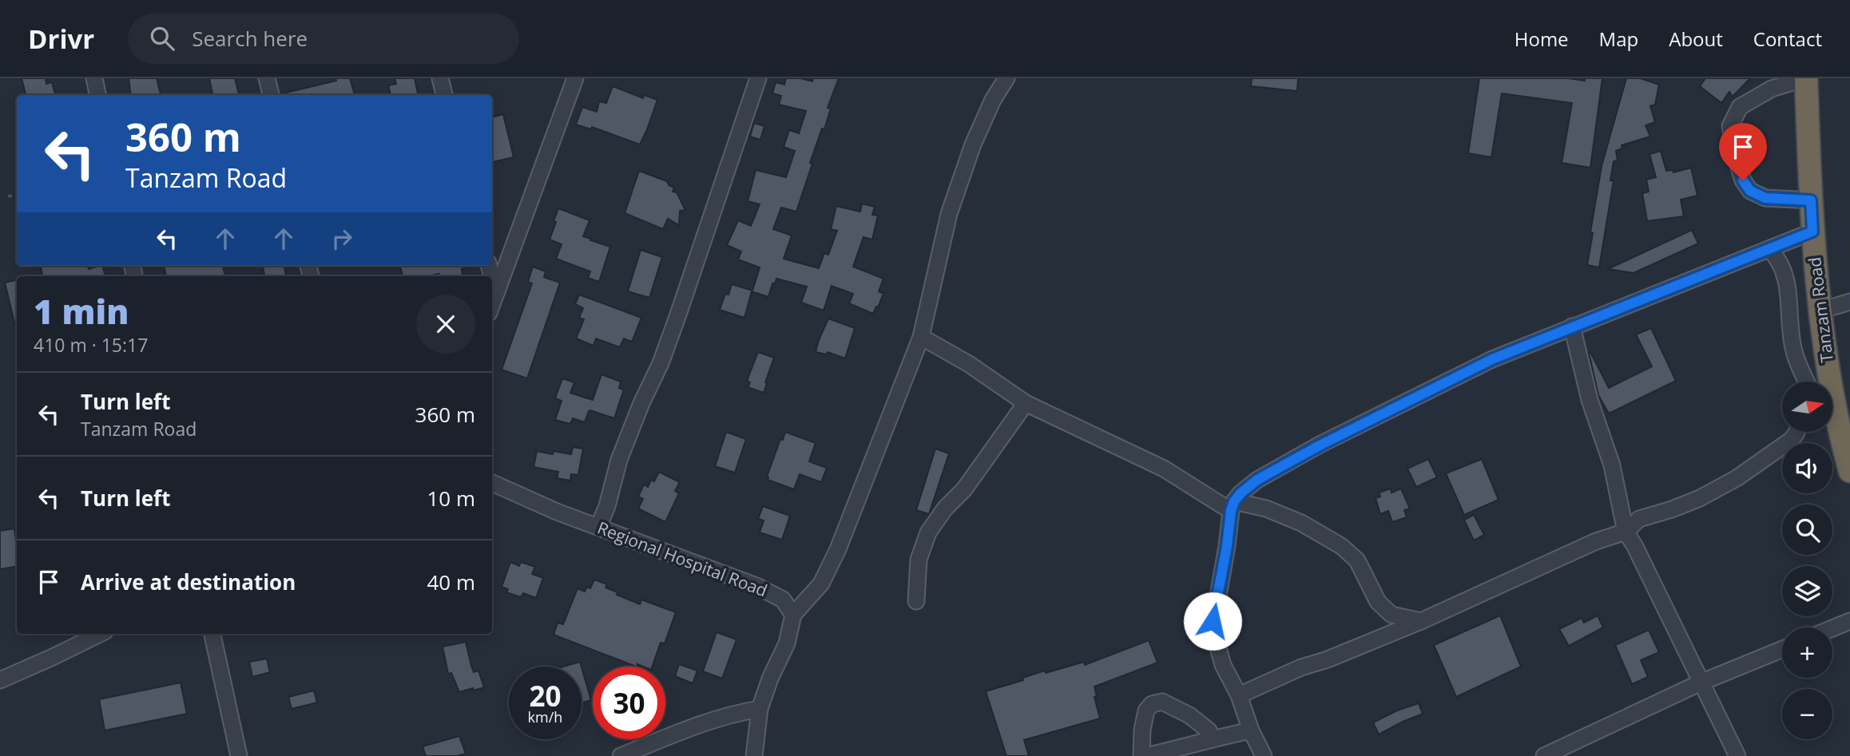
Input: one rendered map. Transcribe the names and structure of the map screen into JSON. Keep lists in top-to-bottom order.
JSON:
{
  "streets": {
    "highway": ["Tanzam Road"],
    "street": ["Regional Hospital Road"]
  },
  "north": "right",
  "page": {
    "header": "Drivr",
    "search": "Search here",
    "nav": [
      "Home",
      "Map",
      "About",
      "Contact"
    ],
    "turn": ["360 m", "Tanzam Road"],
    "heading": ["1 min", "410 m · 15:17"],
    "list": [
      {
        "name": "Turn left",
        "note": "Tanzam Road",
        "value": "360 m"
      },
      {
        "name": "Turn left",
        "value": "10 m"
      },
      {
        "name": "Arrive at destination",
        "value": "40 m"
      }
    ],
    "map_buttons": ["+", "−"],
    "speed": "20 km/h",
    "limit": "30"
  }
}
